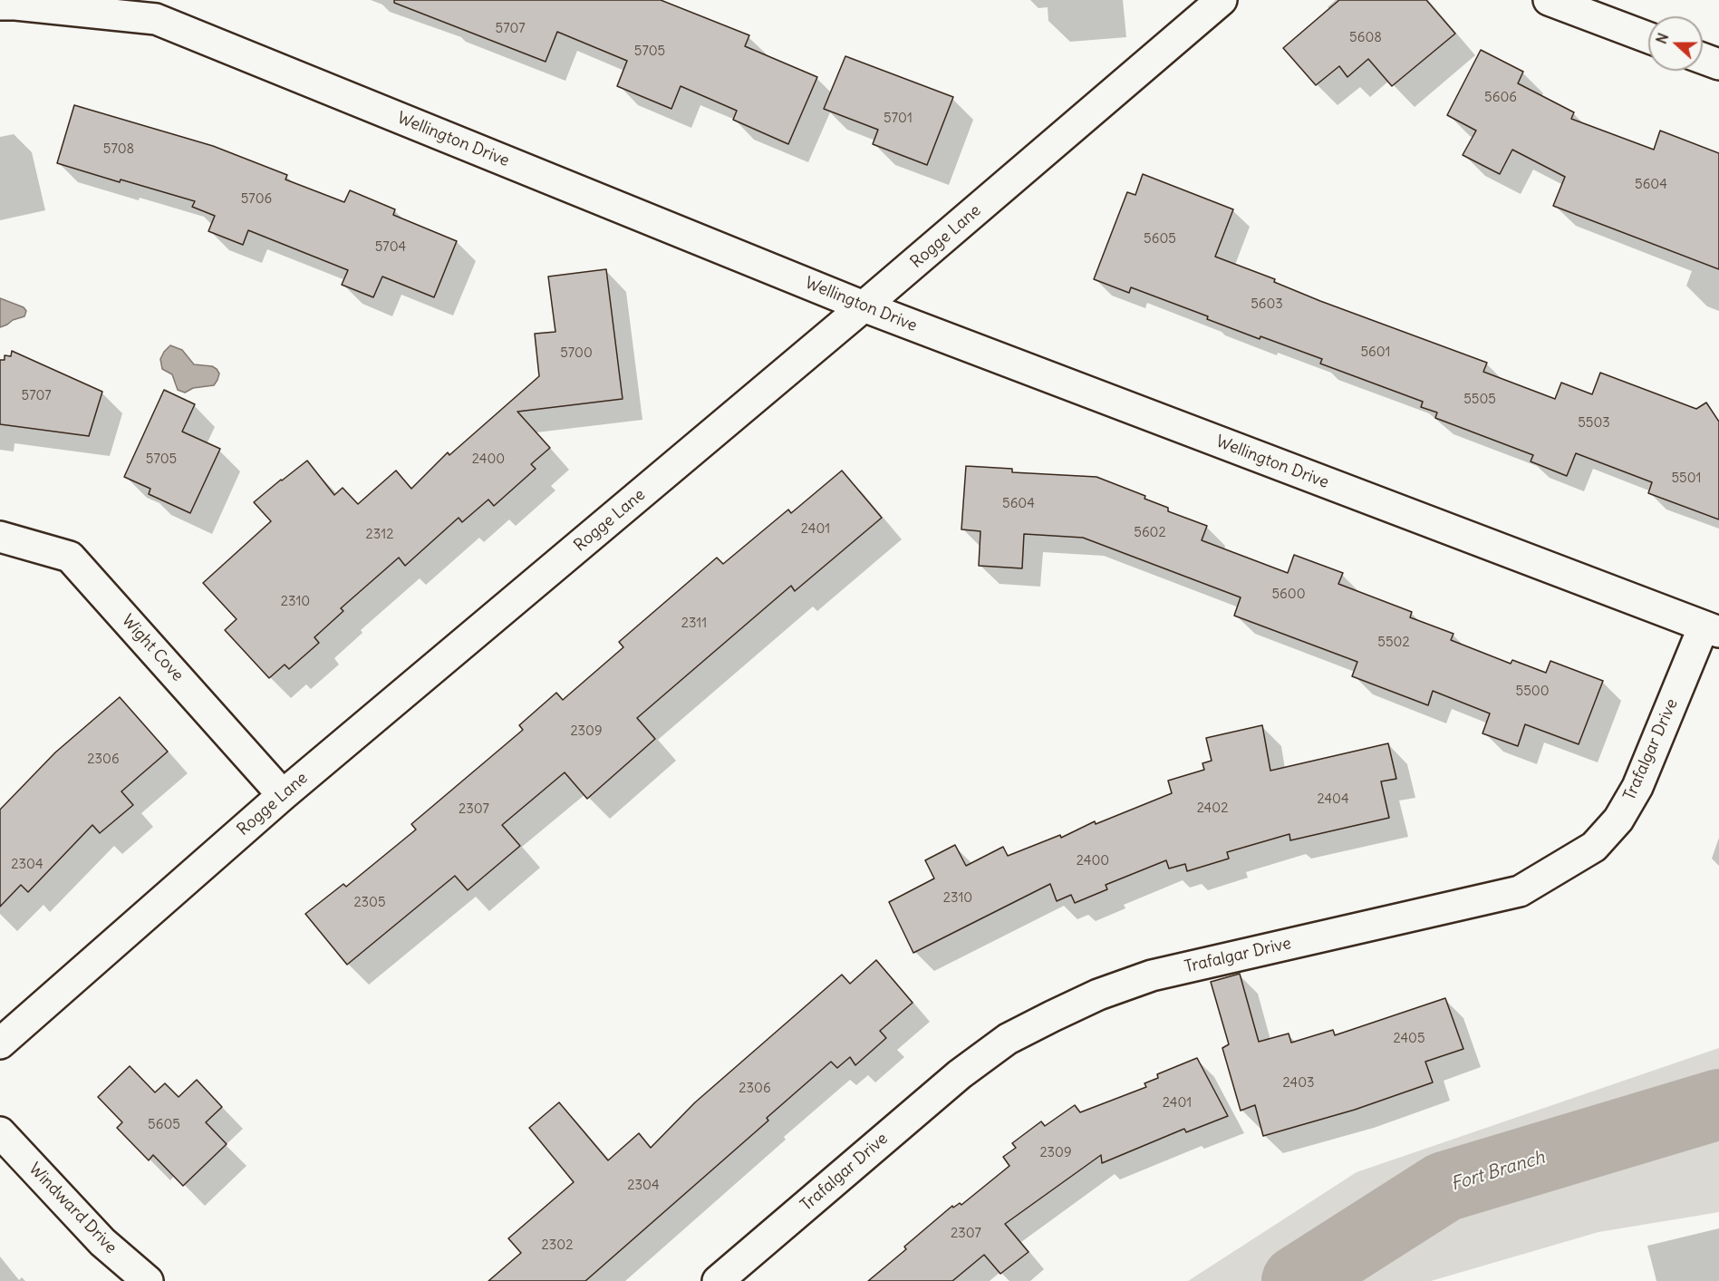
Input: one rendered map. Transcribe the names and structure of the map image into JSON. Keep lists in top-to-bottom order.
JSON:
{
  "streets": {
    "street": [
      "Wellington Drive",
      "Rogge Lane",
      "Wight Cove",
      "Trafalgar Drive",
      "Windward Drive"
    ]
  },
  "crossings": [
    ["Wellington Drive", "Rogge Lane"],
    ["Wellington Drive", "Trafalgar Drive"],
    ["Rogge Lane", "Wight Cove"]
  ],
  "water": ["Fort Branch"],
  "house_numbers": [
    "5707",
    "5608",
    "5705",
    "5606",
    "5701",
    "5708",
    "5604",
    "5706",
    "5605",
    "5704",
    "5603",
    "5601",
    "5700",
    "5707",
    "5505",
    "5503",
    "5705",
    "2400",
    "5501",
    "5604",
    "2401",
    "5602",
    "2312",
    "5600",
    "2310",
    "2311",
    "5502",
    "5500",
    "2309",
    "2306",
    "2404",
    "2402",
    "2307",
    "2400",
    "2304",
    "2310",
    "2305",
    "2405",
    "2403",
    "2306",
    "2401",
    "5605",
    "2309",
    "2304",
    "2307",
    "2302"
  ],
  "north": "left"
}
